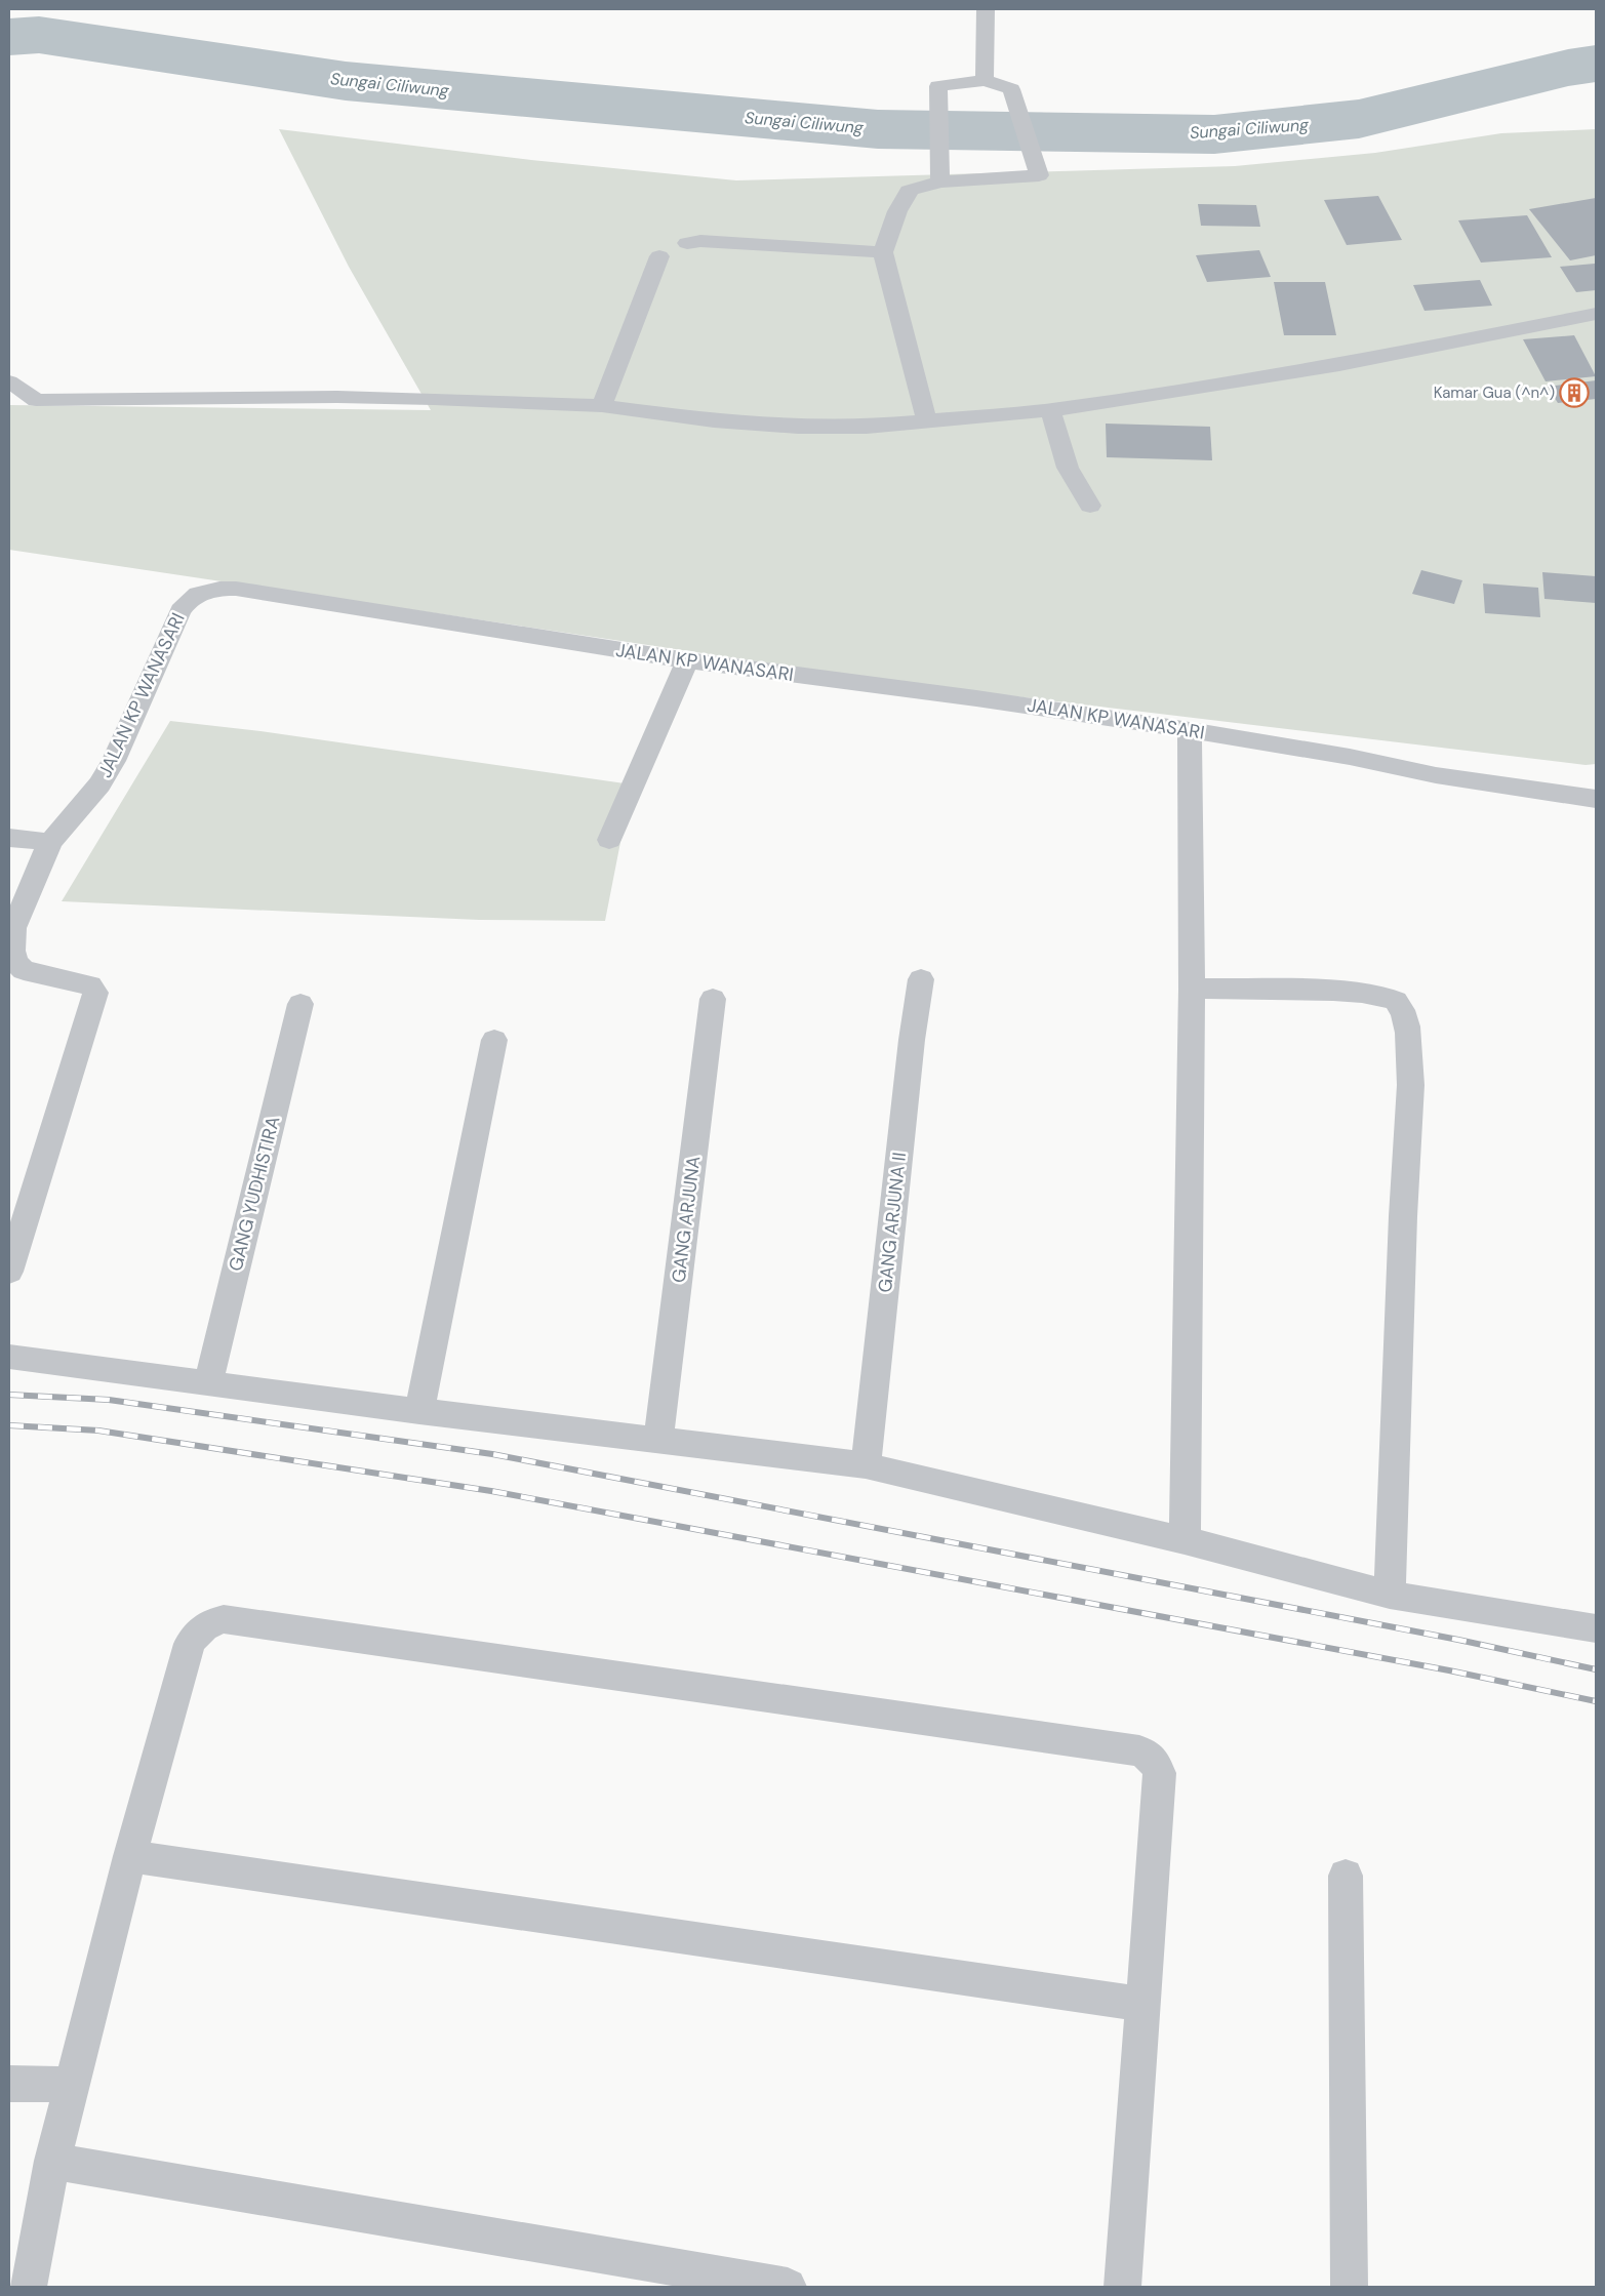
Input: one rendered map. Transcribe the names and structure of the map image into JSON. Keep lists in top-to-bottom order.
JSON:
{
  "streets": {
    "street": [
      "JALAN KP WANASARI",
      "GANG YUDHISTIRA",
      "GANG ARJUNA",
      "GANG ARJUNA II"
    ]
  },
  "water": ["Sungai Ciliwung"],
  "places": {
    "building": ["Kamar Gua (^n^)"]
  }
}
